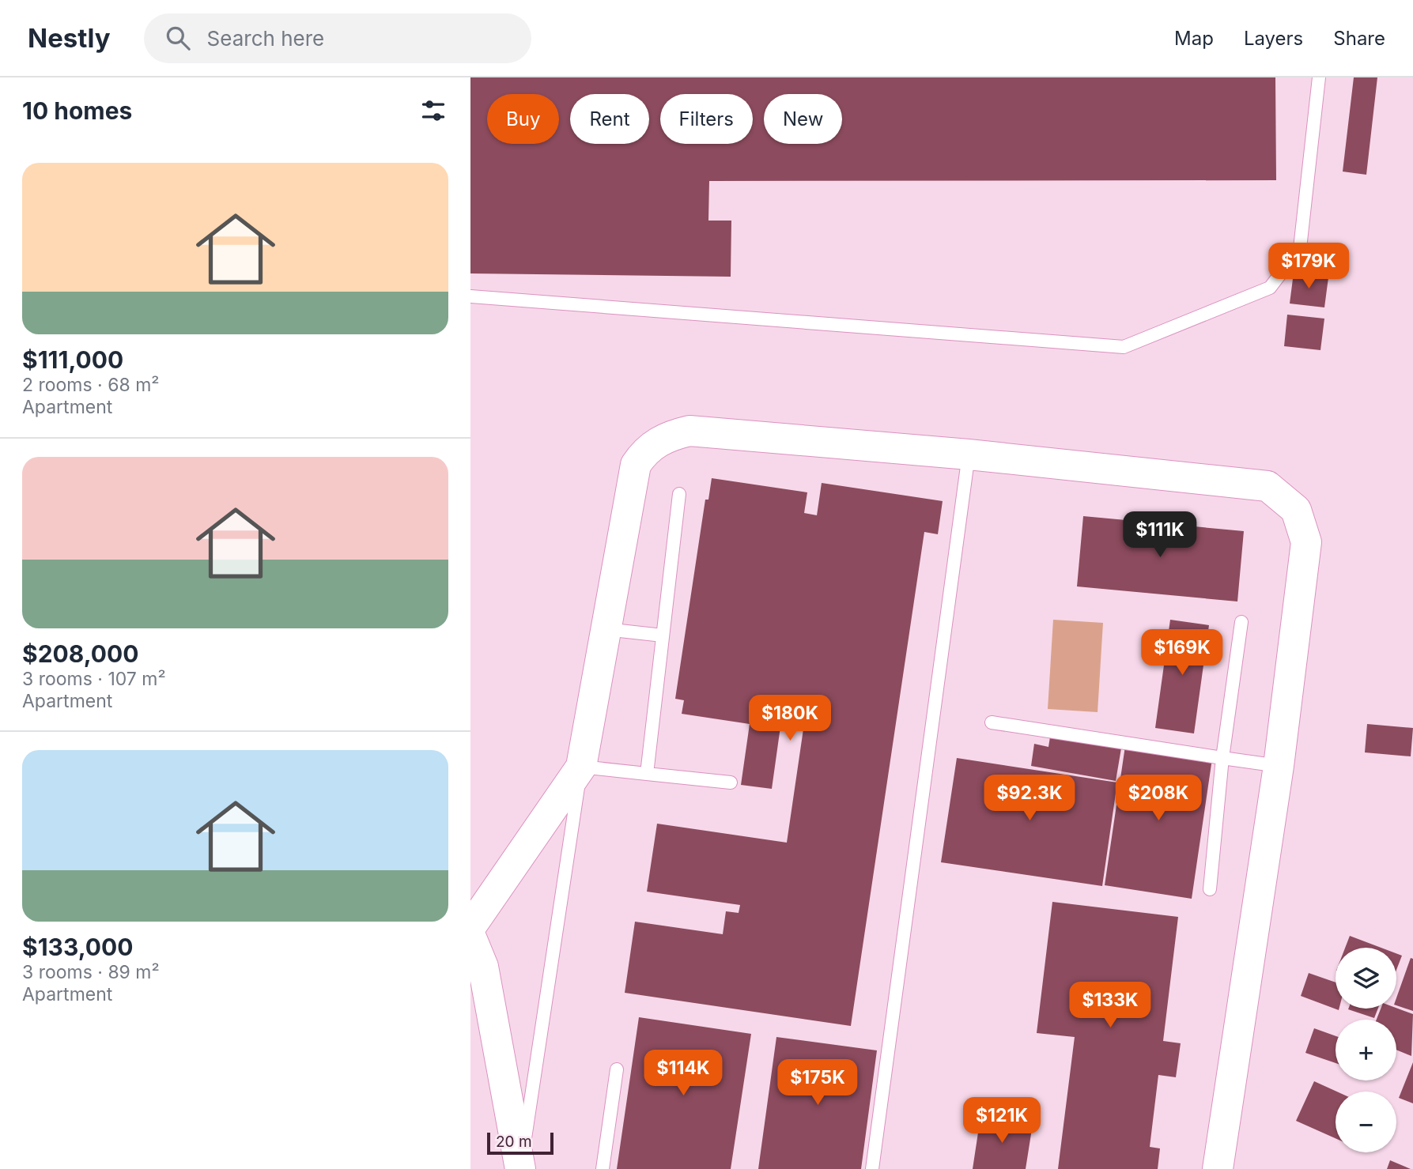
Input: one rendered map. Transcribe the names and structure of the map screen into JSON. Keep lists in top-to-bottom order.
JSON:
{
  "scale_bar": "20 m",
  "page": {
    "header": "Nestly",
    "search": "Search here",
    "nav": ["Map", "Layers", "Share"],
    "heading": "10 homes",
    "chip": [
      "Buy",
      "Rent",
      "Filters",
      "New"
    ],
    "list": [
      {
        "name": "$111,000",
        "note": "2 rooms · 68 m² · Apartment"
      },
      {
        "name": "$208,000",
        "note": "3 rooms · 107 m² · Apartment"
      },
      {
        "name": "$133,000",
        "note": "3 rooms · 89 m² · Apartment"
      }
    ],
    "price": [
      "$179K",
      "$111K",
      "$169K",
      "$180K",
      "$92.3K",
      "$208K",
      "$133K",
      "$114K",
      "$175K",
      "$121K"
    ],
    "map_buttons": ["+", "−"],
    "scale": "20 m"
  }
}
